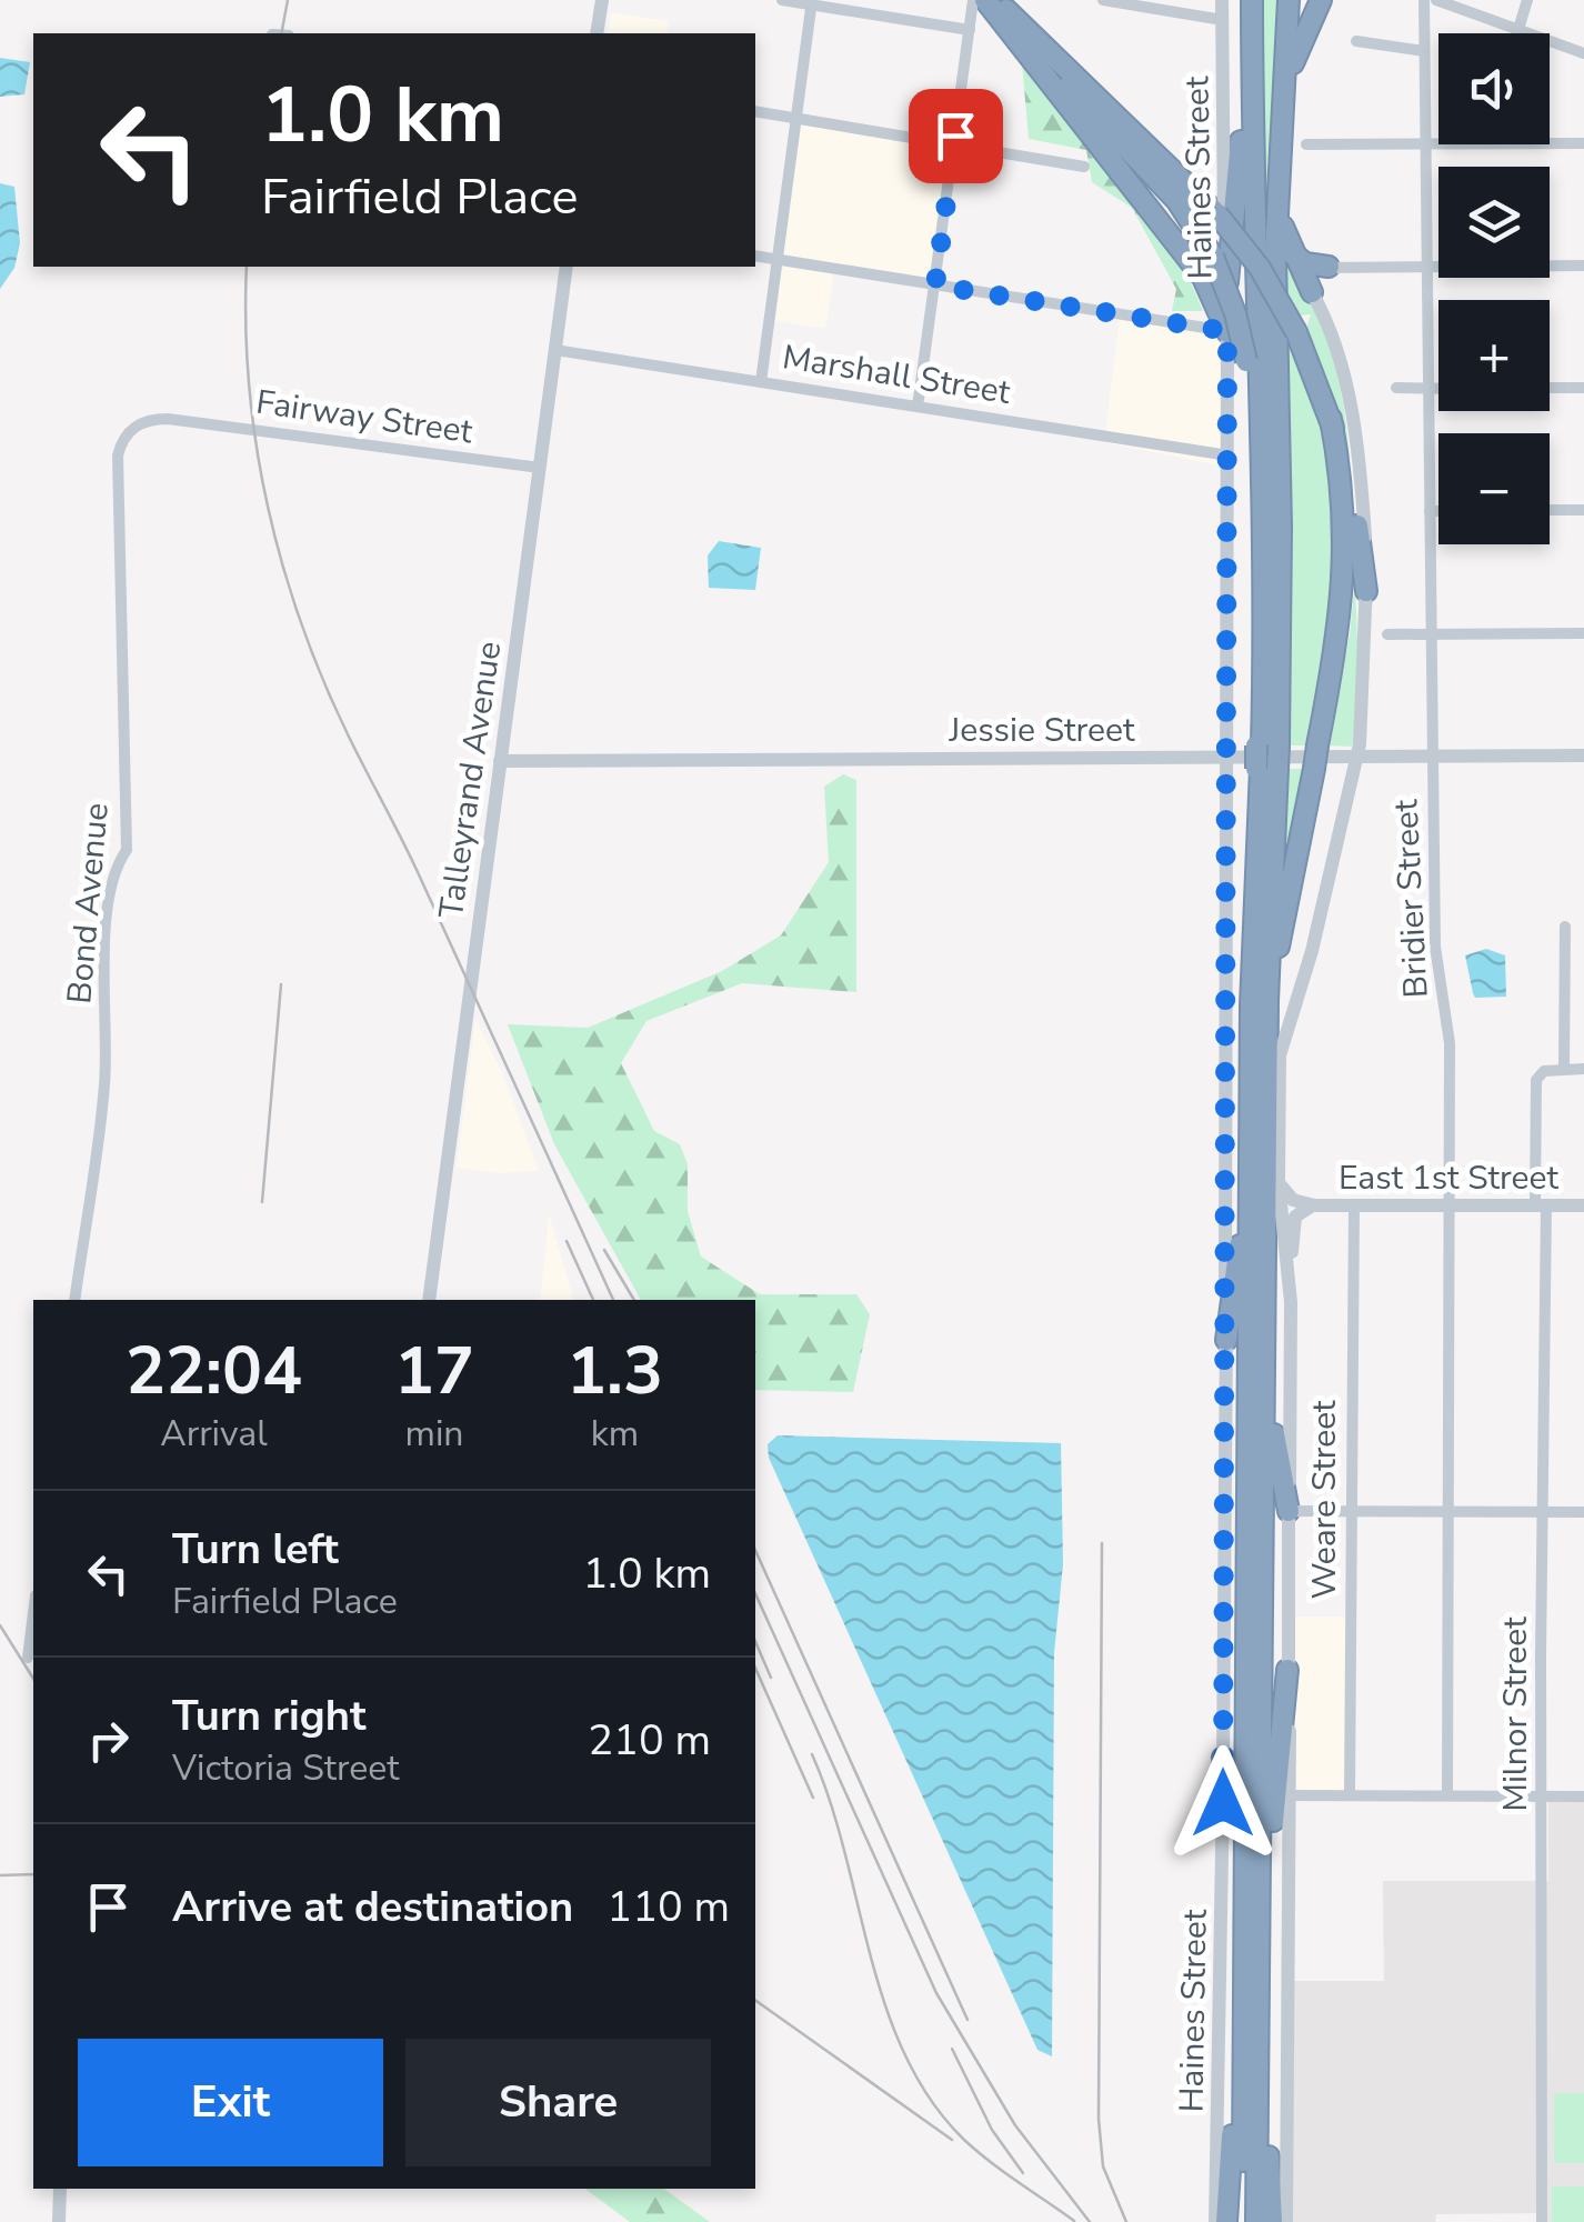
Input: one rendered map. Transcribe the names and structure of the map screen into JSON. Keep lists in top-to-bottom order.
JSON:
{
  "streets": {
    "street": [
      "Haines Street",
      "Marshall Street",
      "Fairway Street",
      "Jessie Street",
      "Talleyrand Avenue",
      "Bridier Street",
      "Bond Avenue",
      "East 1st Street",
      "Weare Street",
      "Milnor Street"
    ]
  },
  "crossings": [
    ["Haines Street", "Marshall Street"],
    ["Haines Street", "Jessie Street"],
    ["Marshall Street", "Talleyrand Avenue"],
    ["Fairway Street", "Talleyrand Avenue"],
    ["Fairway Street", "Bond Avenue"],
    ["Jessie Street", "Talleyrand Avenue"],
    ["Jessie Street", "Bridier Street"],
    ["Bridier Street", "East 1st Street"],
    ["East 1st Street", "Weare Street"],
    ["East 1st Street", "Milnor Street"]
  ],
  "page": {
    "map_buttons": ["+", "−"],
    "turn": ["1.0 km", "Fairfield Place"],
    "eta": [
      "22:04",
      "Arrival",
      "17",
      "min",
      "1.3",
      "km"
    ],
    "list": [
      {
        "name": "Turn left",
        "note": "Fairfield Place",
        "value": "1.0 km"
      },
      {
        "name": "Turn right",
        "note": "Victoria Street",
        "value": "210 m"
      },
      {
        "name": "Arrive at destination",
        "value": "110 m"
      }
    ],
    "buttons": ["Exit", "Share"]
  }
}
